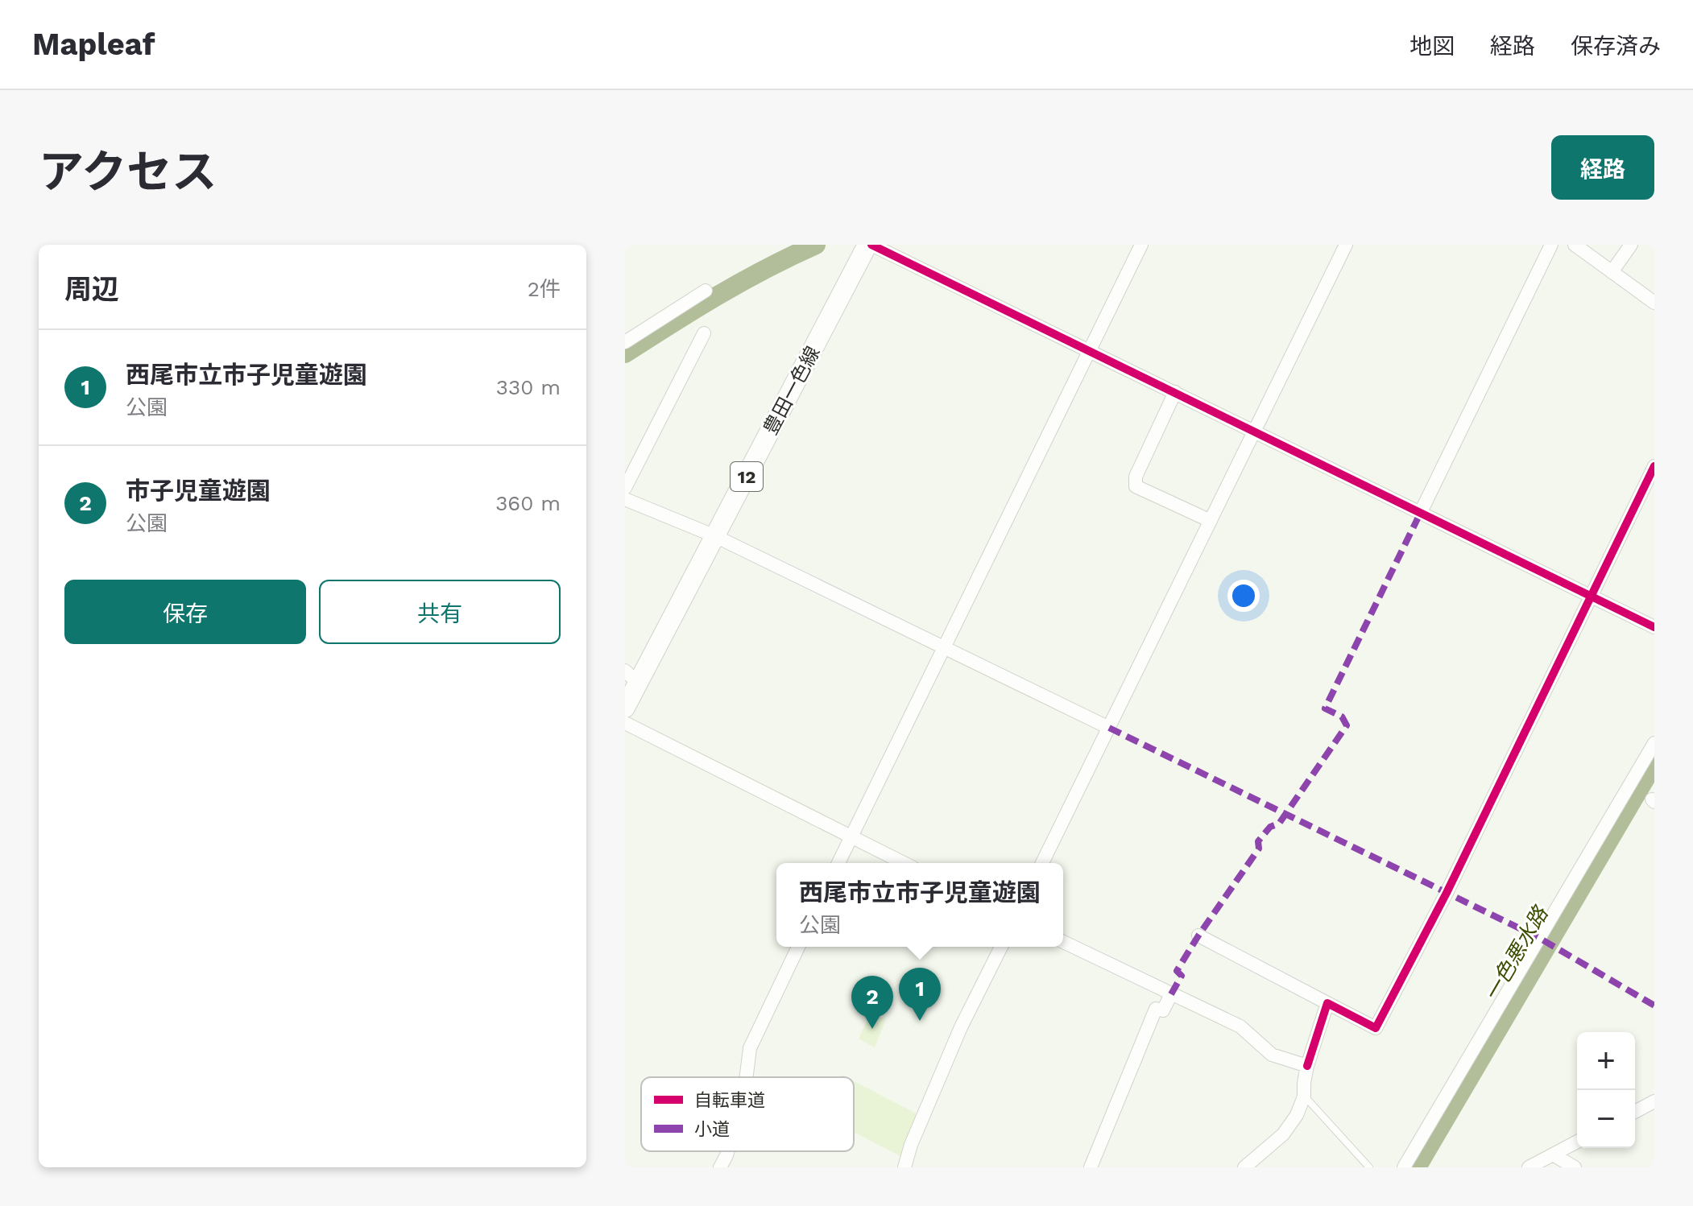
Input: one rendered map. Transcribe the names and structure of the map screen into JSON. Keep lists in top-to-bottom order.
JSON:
{
  "streets": {
    "main road": ["豊田一色線", "12"]
  },
  "water": ["一色悪水路"],
  "legend": ["自転車道", "小道"],
  "page": {
    "header": "Mapleaf",
    "nav": ["地図", "経路", "保存済み"],
    "title": "アクセス",
    "buttons": [
      "経路",
      ["保存", "共有"]
    ],
    "heading": ["周辺", "2件"],
    "list": [
      {
        "mark": "1",
        "name": "西尾市立市子児童遊園",
        "note": "公園",
        "value": "330 m"
      },
      {
        "mark": "2",
        "name": "市子児童遊園",
        "note": "公園",
        "value": "360 m"
      }
    ],
    "popup": ["西尾市立市子児童遊園", "公園"],
    "pins": ["1", "2"],
    "map_buttons": ["+", "−"]
  }
}
